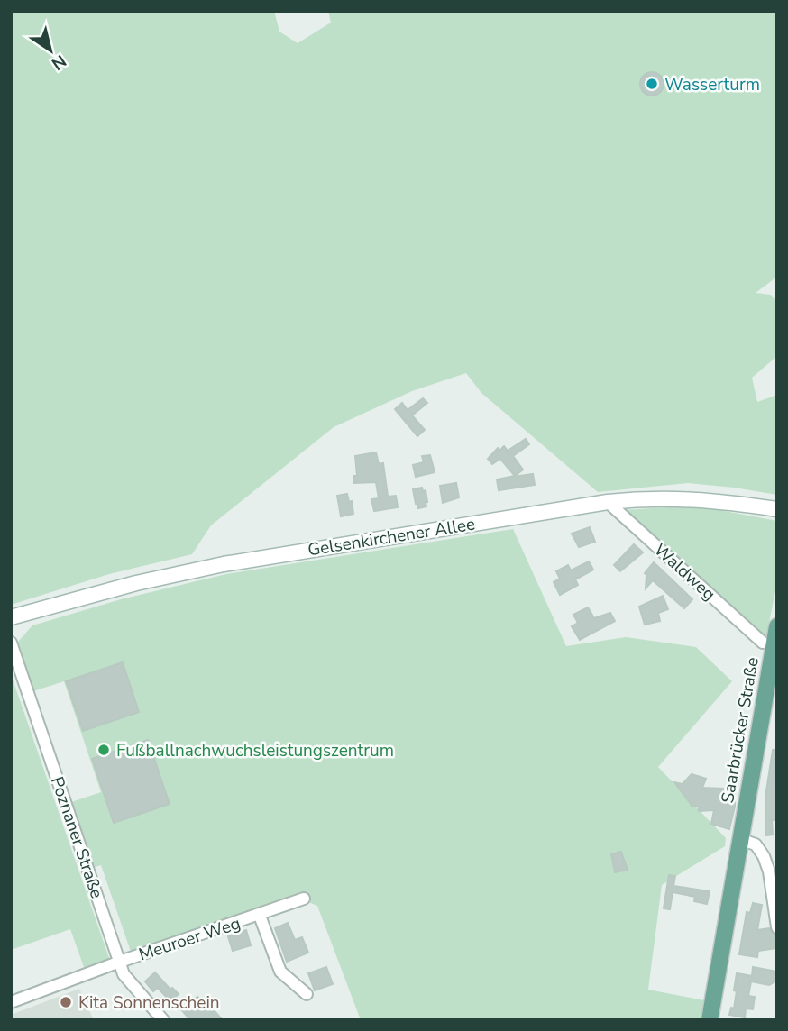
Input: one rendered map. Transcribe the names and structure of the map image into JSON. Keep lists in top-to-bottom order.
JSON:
{
  "streets": {
    "main road": ["Gelsenkirchener Allee", "Saarbrücker Straße"],
    "street": ["Waldweg", "Poznaner Straße", "Meuroer Weg"]
  },
  "crossings": [
    ["Gelsenkirchener Allee", "Waldweg"],
    ["Poznaner Straße", "Meuroer Weg"]
  ],
  "places": ["Wasserturm", "Fußballnachwuchsleistungszentrum", "Kita Sonnenschein"],
  "north": "bottom right"
}
